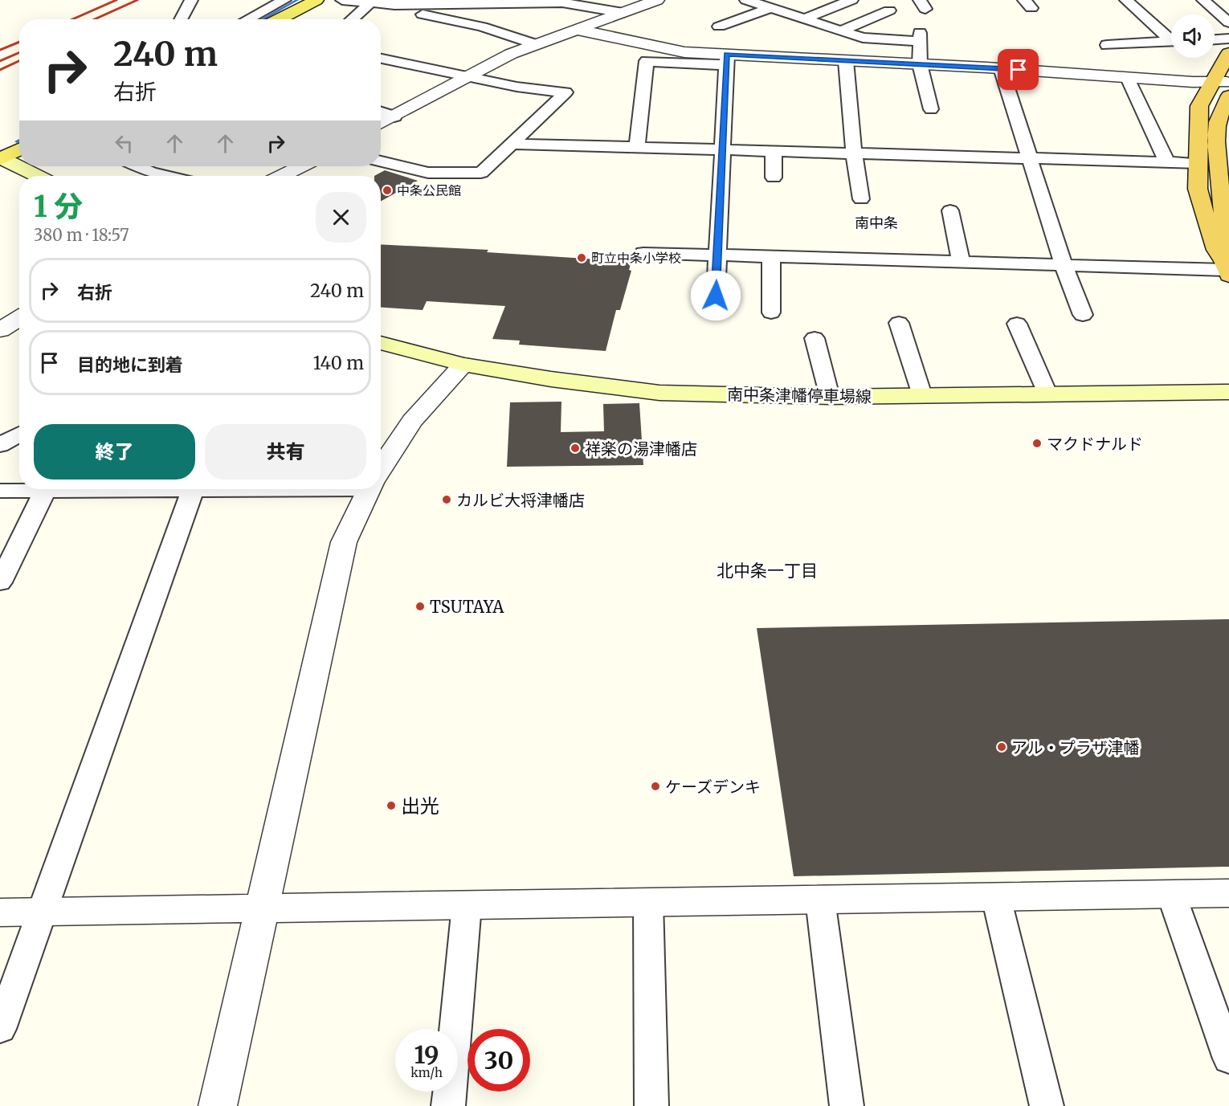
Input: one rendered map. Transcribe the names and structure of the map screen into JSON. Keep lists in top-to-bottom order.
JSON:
{
  "streets": {
    "main road": ["南中条津幡停車場線"]
  },
  "districts": ["南中条", "北中条一丁目"],
  "places": [
    "中条公民館",
    "町立中条小学校",
    "マクドナルド",
    "祥楽の湯津幡店",
    "カルビ大将津幡店",
    "TSUTAYA",
    "アル・プラザ津幡",
    "ケーズデンキ",
    "出光"
  ],
  "page": {
    "turn": ["240 m", "右折"],
    "heading": ["1 分", "380 m · 18:57"],
    "list": [
      {
        "name": "右折",
        "value": "240 m"
      },
      {
        "name": "目的地に到着",
        "value": "140 m"
      }
    ],
    "buttons": ["終了", "共有"],
    "speed": "19 km/h",
    "limit": "30"
  }
}
